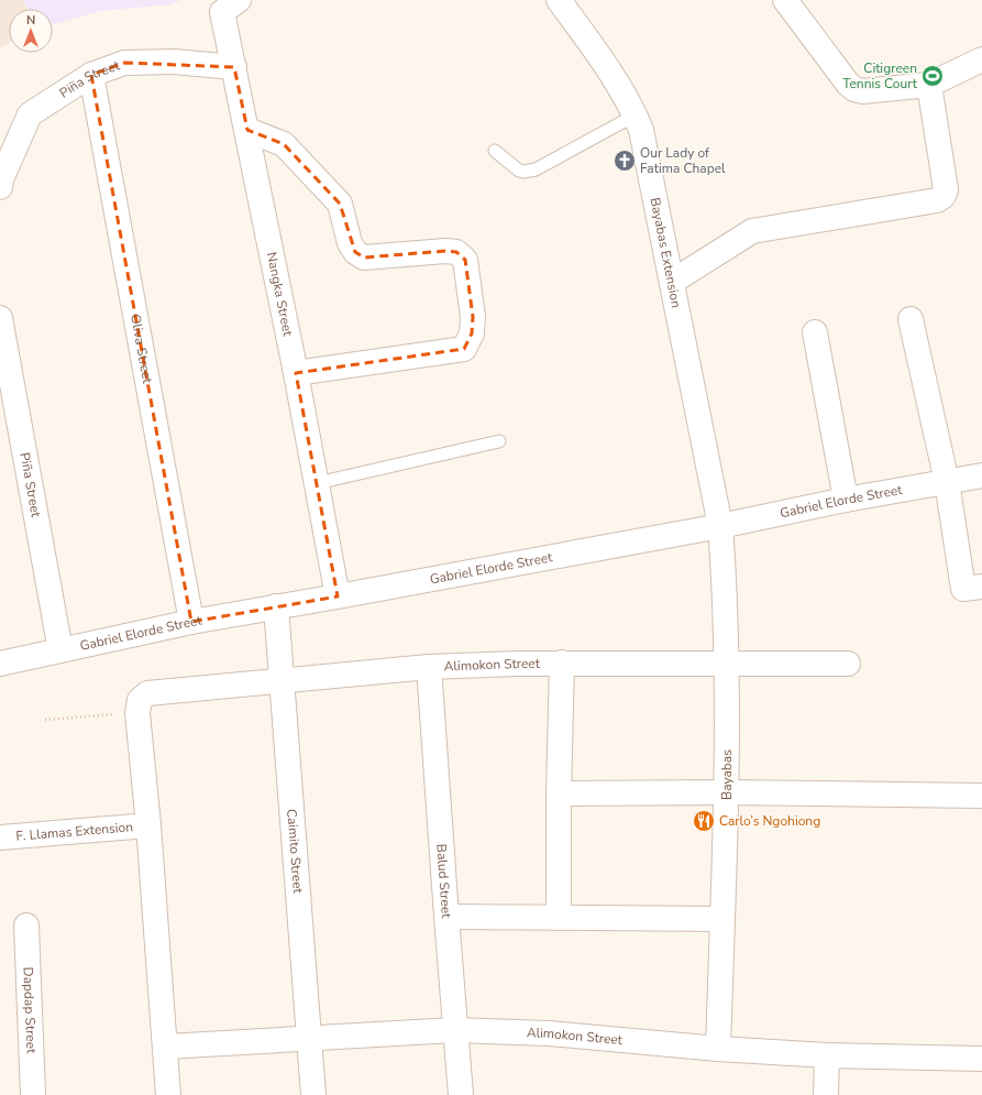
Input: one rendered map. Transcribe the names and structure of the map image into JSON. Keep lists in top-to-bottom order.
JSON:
{
  "streets": {
    "street": [
      "Piña Street",
      "Bayabas Extension",
      "Nangka Street",
      "Oliva Street",
      "Gabriel Elorde Street",
      "Alimokon Street",
      "Bayabas",
      "F. Llamas Extension",
      "Caimito Street",
      "Balud Street",
      "Dapdap Street"
    ]
  },
  "crossings": [
    ["Piña Street", "Nangka Street"],
    ["Piña Street", "Oliva Street"],
    ["Piña Street", "Gabriel Elorde Street"],
    ["Bayabas Extension", "Gabriel Elorde Street"],
    ["Bayabas Extension", "Bayabas"],
    ["Nangka Street", "Gabriel Elorde Street"],
    ["Oliva Street", "Gabriel Elorde Street"],
    ["Gabriel Elorde Street", "Bayabas"],
    ["Gabriel Elorde Street", "Caimito Street"],
    ["Alimokon Street", "Bayabas"],
    ["Alimokon Street", "Caimito Street"],
    ["Alimokon Street", "Balud Street"]
  ],
  "places": {
    "sports": ["Citigreen Tennis Court"],
    "church": ["Our Lady of Fatima Chapel"],
    "restaurant": ["Carlo’s Ngohiong"]
  },
  "north": "top"
}
